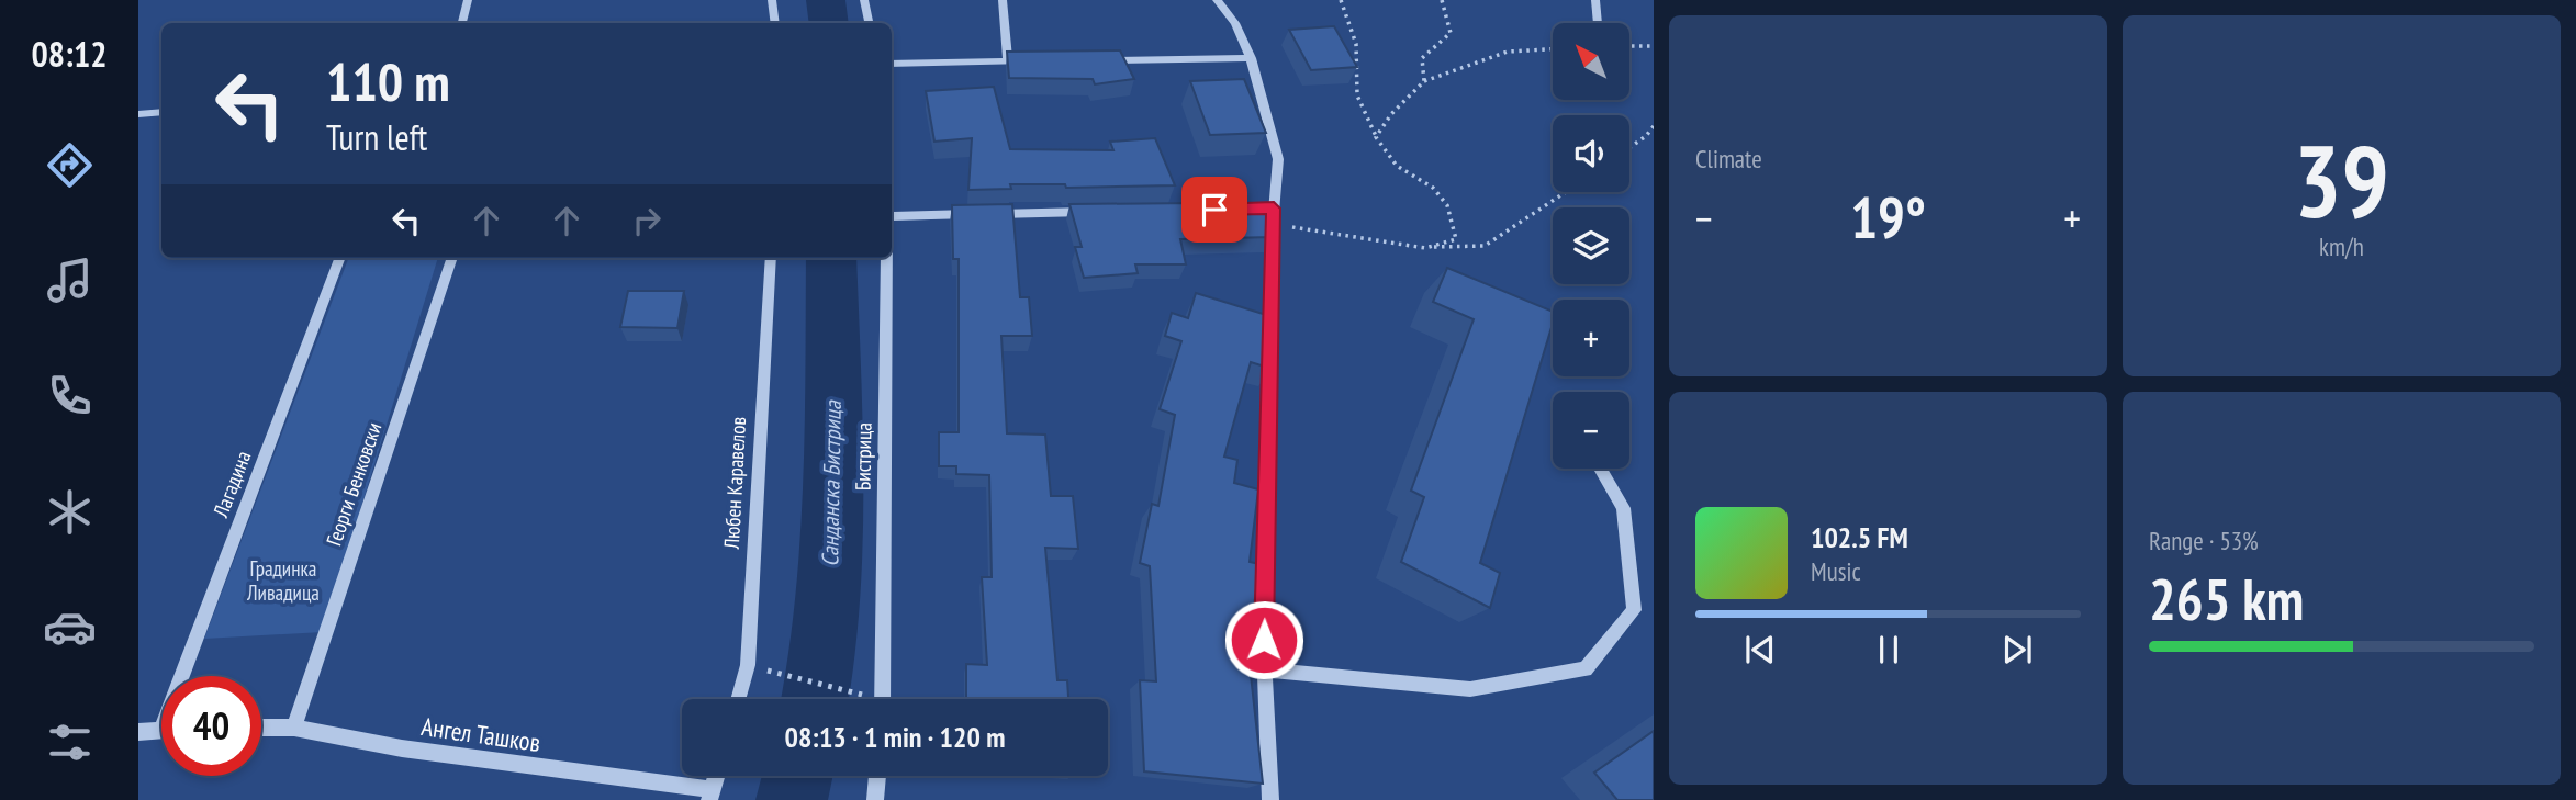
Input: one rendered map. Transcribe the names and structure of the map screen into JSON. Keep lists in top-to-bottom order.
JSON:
{
  "streets": {
    "street": [
      "Бистрица",
      "Любен Каравелов",
      "Лагадина",
      "Георги Бенковски",
      "Ангел Ташков"
    ]
  },
  "crossings": [
    ["Георги Бенковски", "Ангел Ташков"]
  ],
  "water": ["Санданска Бистрица"],
  "parks": ["Градинка Ливадица"],
  "north": "top left",
  "page": {
    "tabs": "08:12",
    "tile": [
      "Climate",
      ["39", "km/h"],
      ["Range · 53%", "265 km"]
    ],
    "map_buttons": ["+", "−"],
    "turn": ["110 m", "Turn left"],
    "heat": ["−", "19°", "+"],
    "song": ["102.5 FM", "Music"],
    "limit": "40",
    "trip": "08:13 · 1 min · 120 m"
  }
}
